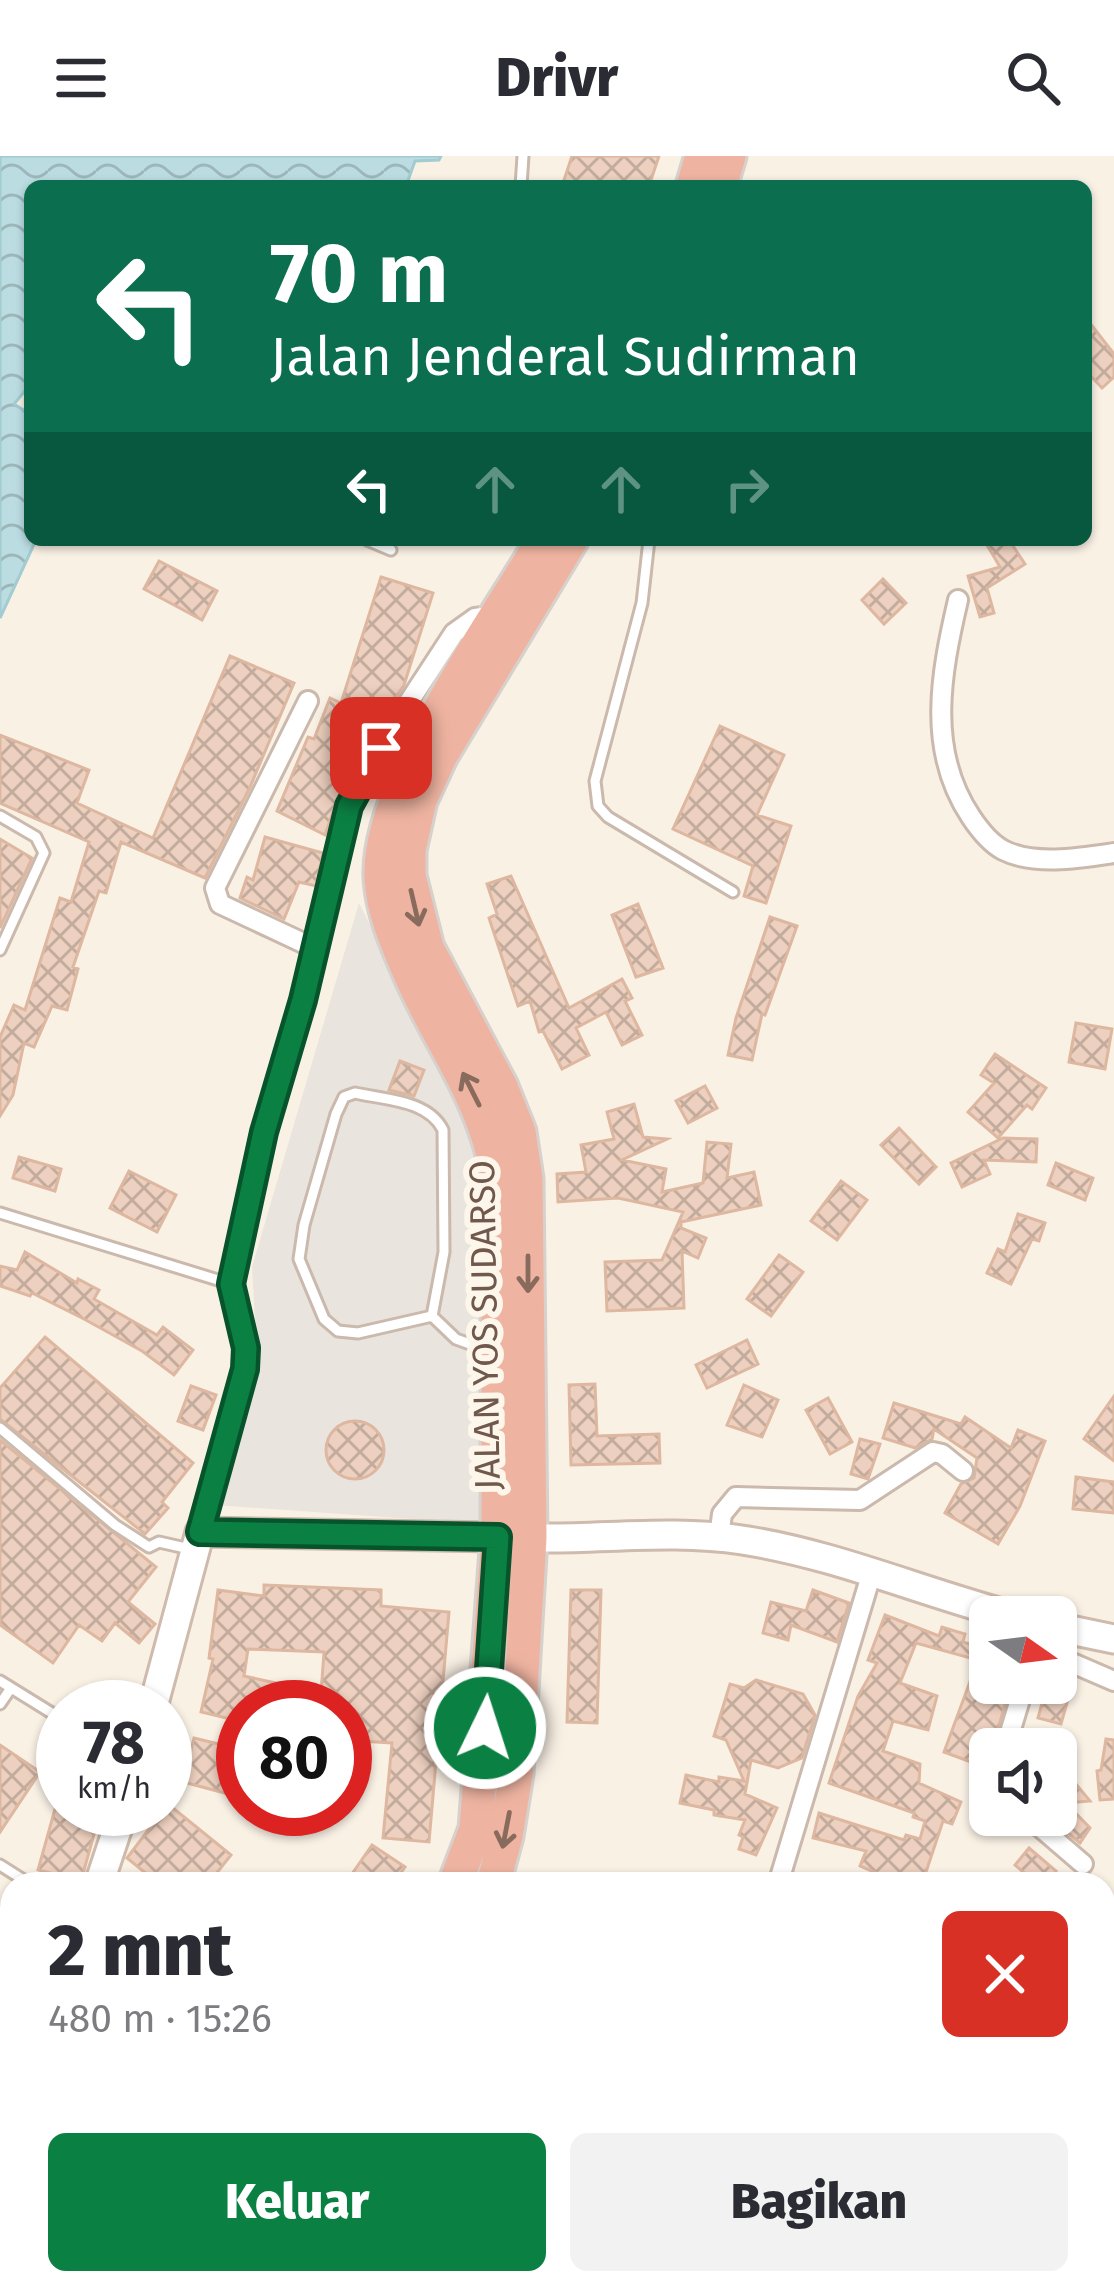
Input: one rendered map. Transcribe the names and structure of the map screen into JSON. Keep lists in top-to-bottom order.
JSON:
{
  "streets": {
    "highway": ["JALAN YOS SUDARSO"]
  },
  "north": "right",
  "page": {
    "header": "Drivr",
    "turn": ["70 m", "Jalan Jenderal Sudirman"],
    "speed": "78 km/h",
    "limit": "80",
    "heading": ["2 mnt", "480 m · 15:26"],
    "buttons": ["Keluar", "Bagikan"]
  }
}
